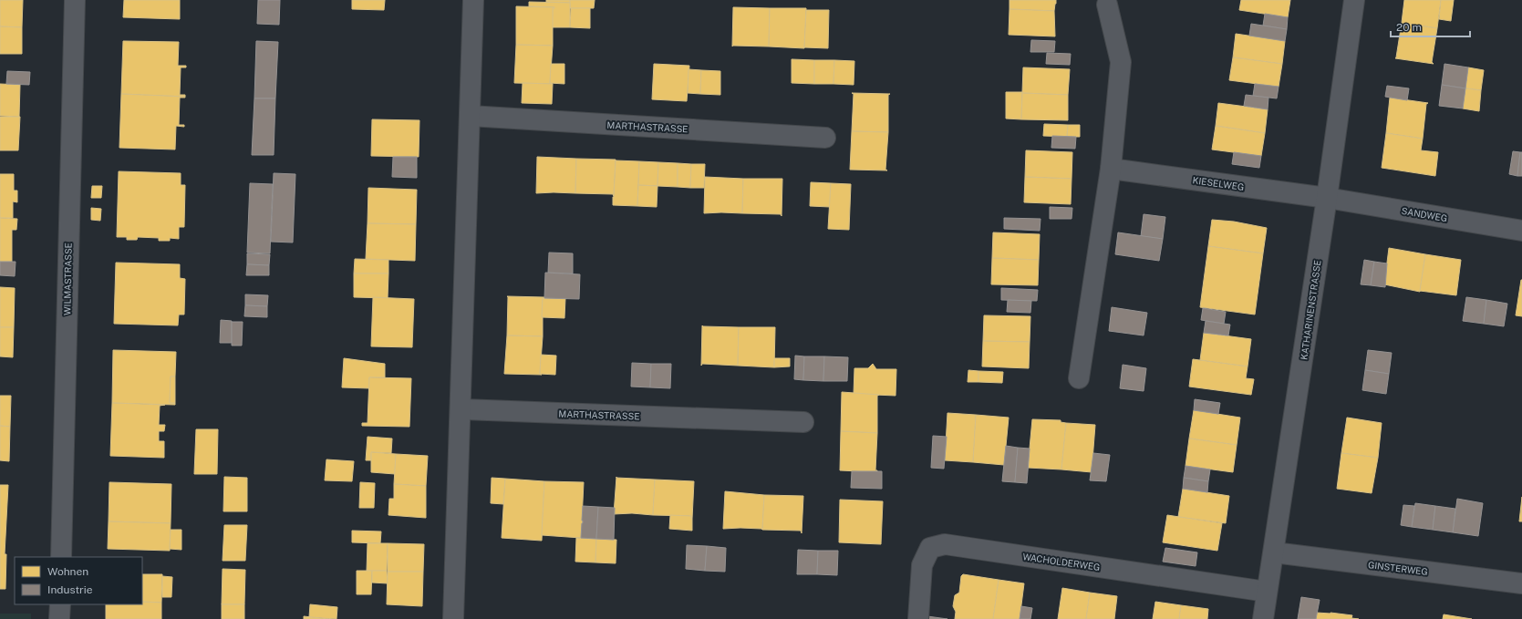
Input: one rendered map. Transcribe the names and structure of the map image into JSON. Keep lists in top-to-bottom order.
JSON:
{
  "streets": {
    "street": [
      "MARTHASTRASSE",
      "KIESELWEG",
      "SANDWEG",
      "WILMASTRASSE",
      "KATHARINENSTRASSE",
      "WACHOLDERWEG",
      "GINSTERWEG"
    ]
  },
  "crossings": [
    ["KIESELWEG", "SANDWEG"],
    ["KIESELWEG", "KATHARINENSTRASSE"],
    ["SANDWEG", "KATHARINENSTRASSE"],
    ["KATHARINENSTRASSE", "WACHOLDERWEG"],
    ["KATHARINENSTRASSE", "GINSTERWEG"]
  ],
  "legend": ["Wohnen", "Industrie"],
  "scale_bar": "20 m"
}
